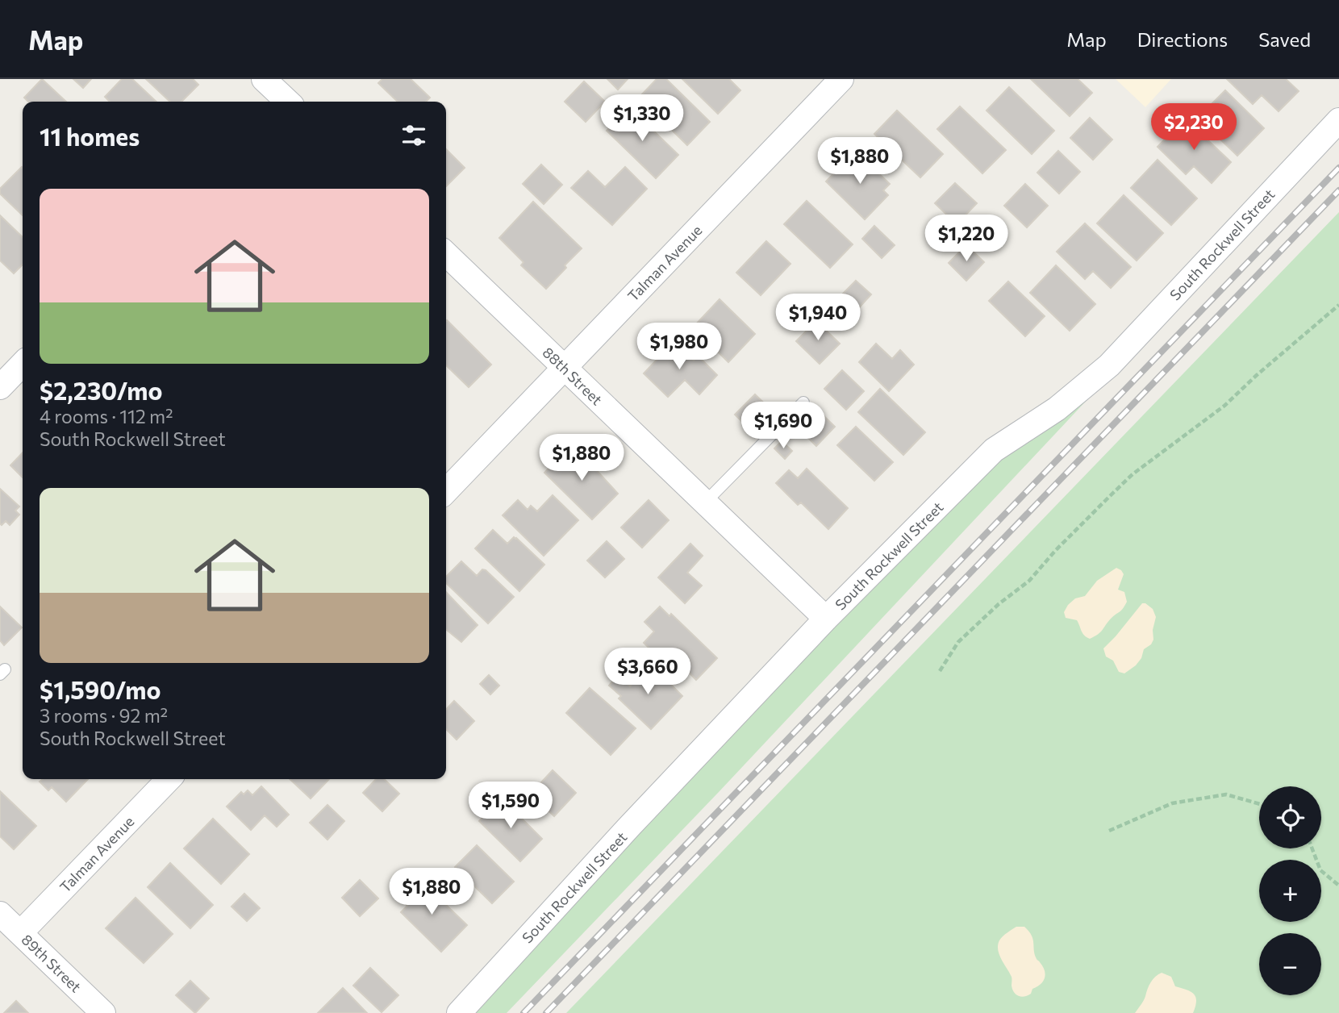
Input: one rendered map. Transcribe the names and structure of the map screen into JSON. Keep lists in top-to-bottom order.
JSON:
{
  "streets": {
    "street": [
      "South Rockwell Street",
      "Talman Avenue",
      "88th Street",
      "89th Street"
    ]
  },
  "crossings": [
    ["South Rockwell Street", "88th Street"],
    ["Talman Avenue", "88th Street"],
    ["Talman Avenue", "89th Street"]
  ],
  "page": {
    "header": "Map",
    "nav": ["Map", "Directions", "Saved"],
    "price": [
      "$1,330",
      "$2,230",
      "$1,880",
      "$1,220",
      "$1,940",
      "$1,980",
      "$1,690",
      "$1,880",
      "$3,660",
      "$1,590",
      "$1,880"
    ],
    "heading": "11 homes",
    "list": [
      {
        "name": "$2,230/mo",
        "note": "4 rooms · 112 m² · South Rockwell Street"
      },
      {
        "name": "$1,590/mo",
        "note": "3 rooms · 92 m² · South Rockwell Street"
      }
    ],
    "map_buttons": ["+", "−"]
  }
}
